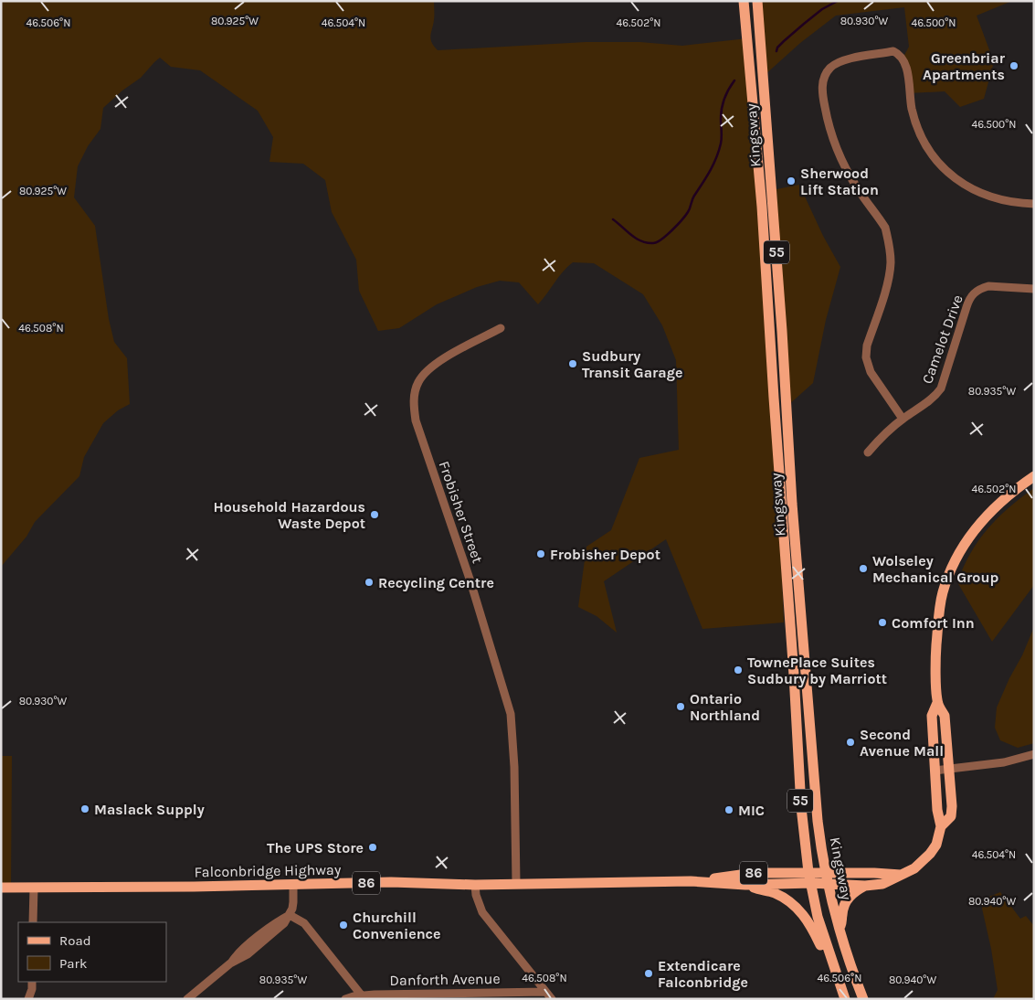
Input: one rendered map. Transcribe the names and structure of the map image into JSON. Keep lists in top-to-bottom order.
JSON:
{
  "streets": {
    "main road": [
      "Kingsway",
      "55",
      "Falconbridge Highway",
      "86"
    ],
    "street": ["Camelot Drive", "Frobisher Street", "Danforth Avenue"]
  },
  "crossings": [
    ["Kingsway", "Falconbridge Highway"],
    ["Frobisher Street", "Falconbridge Highway"]
  ],
  "places": [
    "Greenbriar Apartments",
    "Sherwood Lift Station",
    "Sudbury Transit Garage",
    "Household Hazardous Waste Depot",
    "Frobisher Depot",
    "Wolseley Mechanical Group",
    "Recycling Centre",
    "Comfort Inn",
    "TownePlace Suites Sudbury by Marriott",
    "Ontario Northland",
    "Second Avenue Mall",
    "Maslack Supply",
    "MIC",
    "The UPS Store",
    "Churchill Convenience",
    "Extendicare Falconbridge"
  ],
  "legend": ["Road", "Park"],
  "coordinates": [
    "80.925°W",
    "80.930°W",
    "46.506°N",
    "46.504°N",
    "46.502°N",
    "46.500°N",
    "46.508°N",
    "80.935°W",
    "80.940°W"
  ]
}
